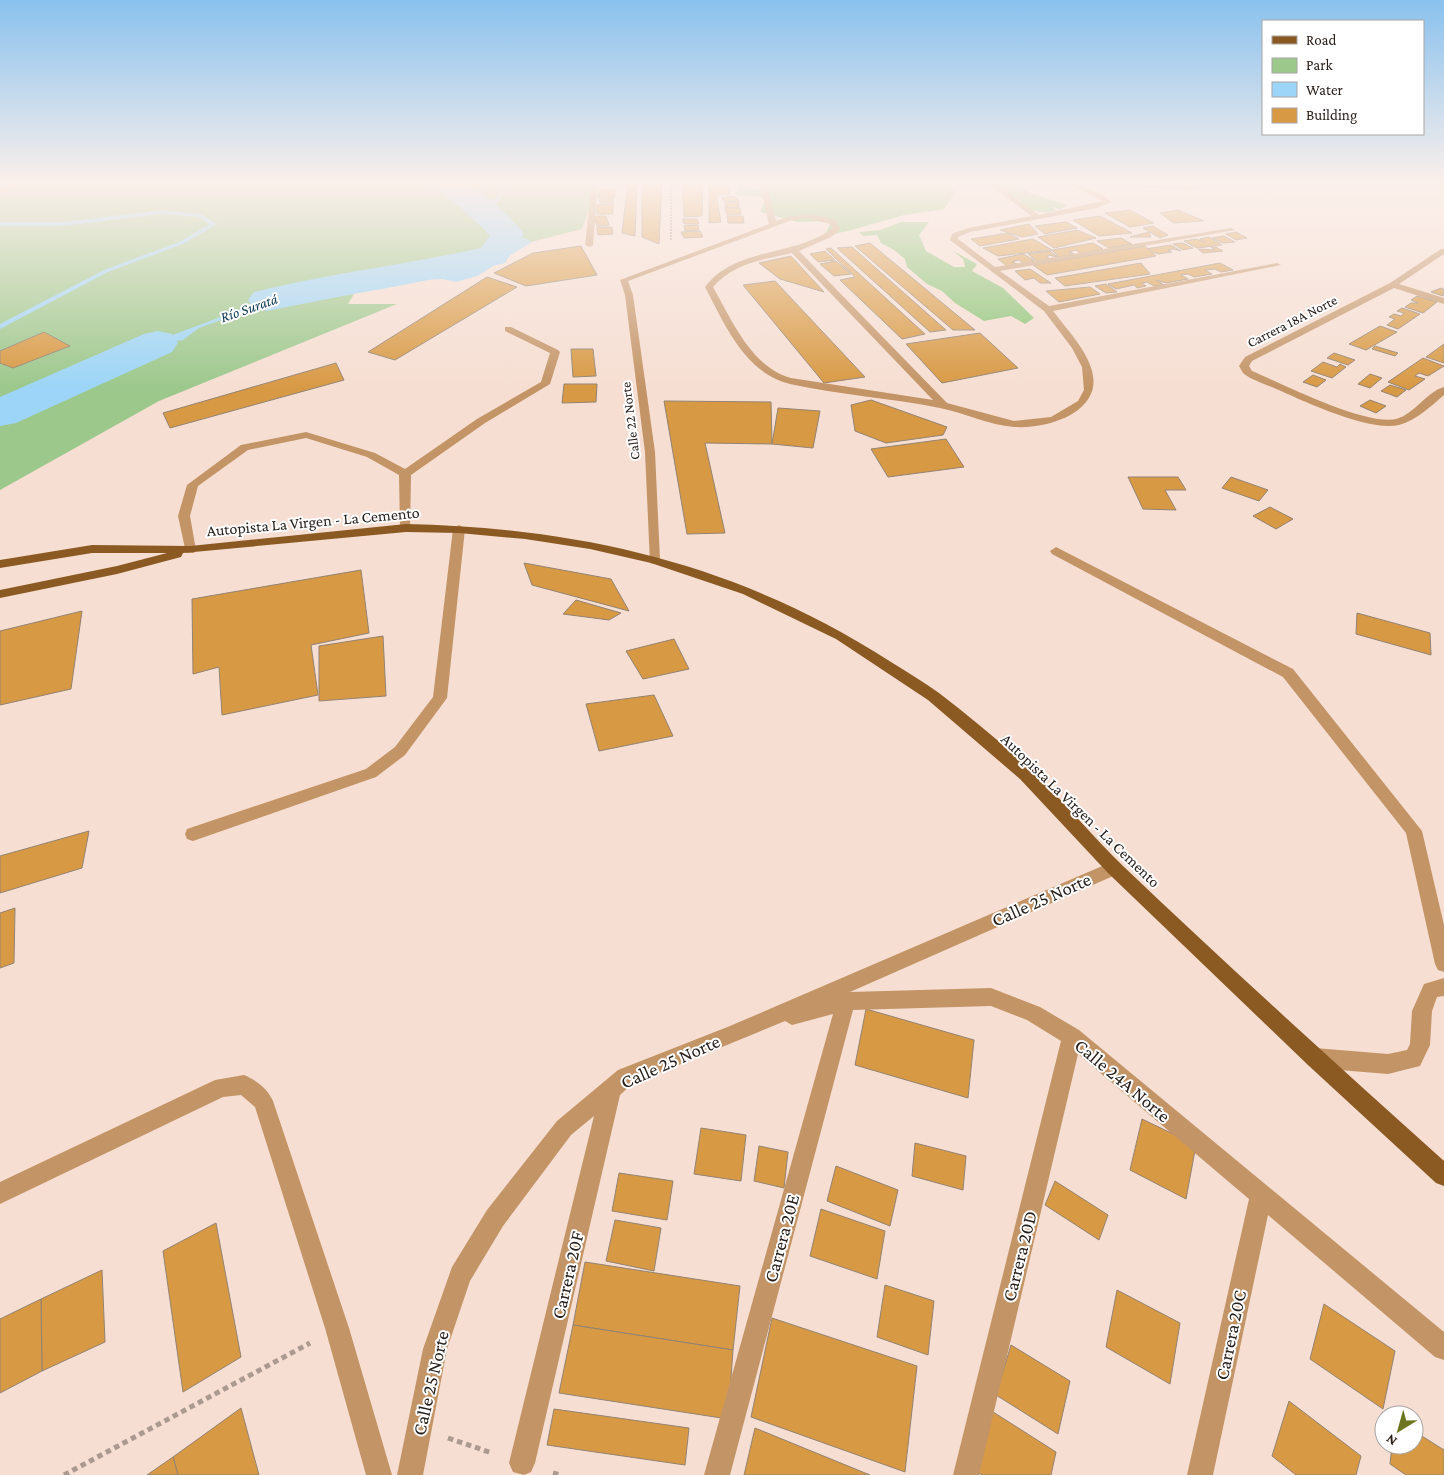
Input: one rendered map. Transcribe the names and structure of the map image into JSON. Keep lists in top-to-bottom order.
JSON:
{
  "streets": {
    "main road": ["Autopista La Virgen - La Cemento"],
    "street": [
      "Carrera 18A Norte",
      "Calle 22 Norte",
      "Calle 25 Norte",
      "Calle 24A Norte",
      "Carrera 20E",
      "Carrera 20D",
      "Carrera 20F",
      "Carrera 20C"
    ]
  },
  "crossings": [
    ["Calle 22 Norte", "Autopista La Virgen - La Cemento"],
    ["Autopista La Virgen - La Cemento", "Calle 25 Norte"],
    ["Calle 25 Norte", "Calle 24A Norte"],
    ["Calle 25 Norte", "Carrera 20F"],
    ["Calle 24A Norte", "Carrera 20E"],
    ["Calle 24A Norte", "Carrera 20D"],
    ["Calle 24A Norte", "Carrera 20C"]
  ],
  "water": ["Río Suratá"],
  "legend": [
    "Road",
    "Park",
    "Water",
    "Building"
  ],
  "north": "bottom left"
}
